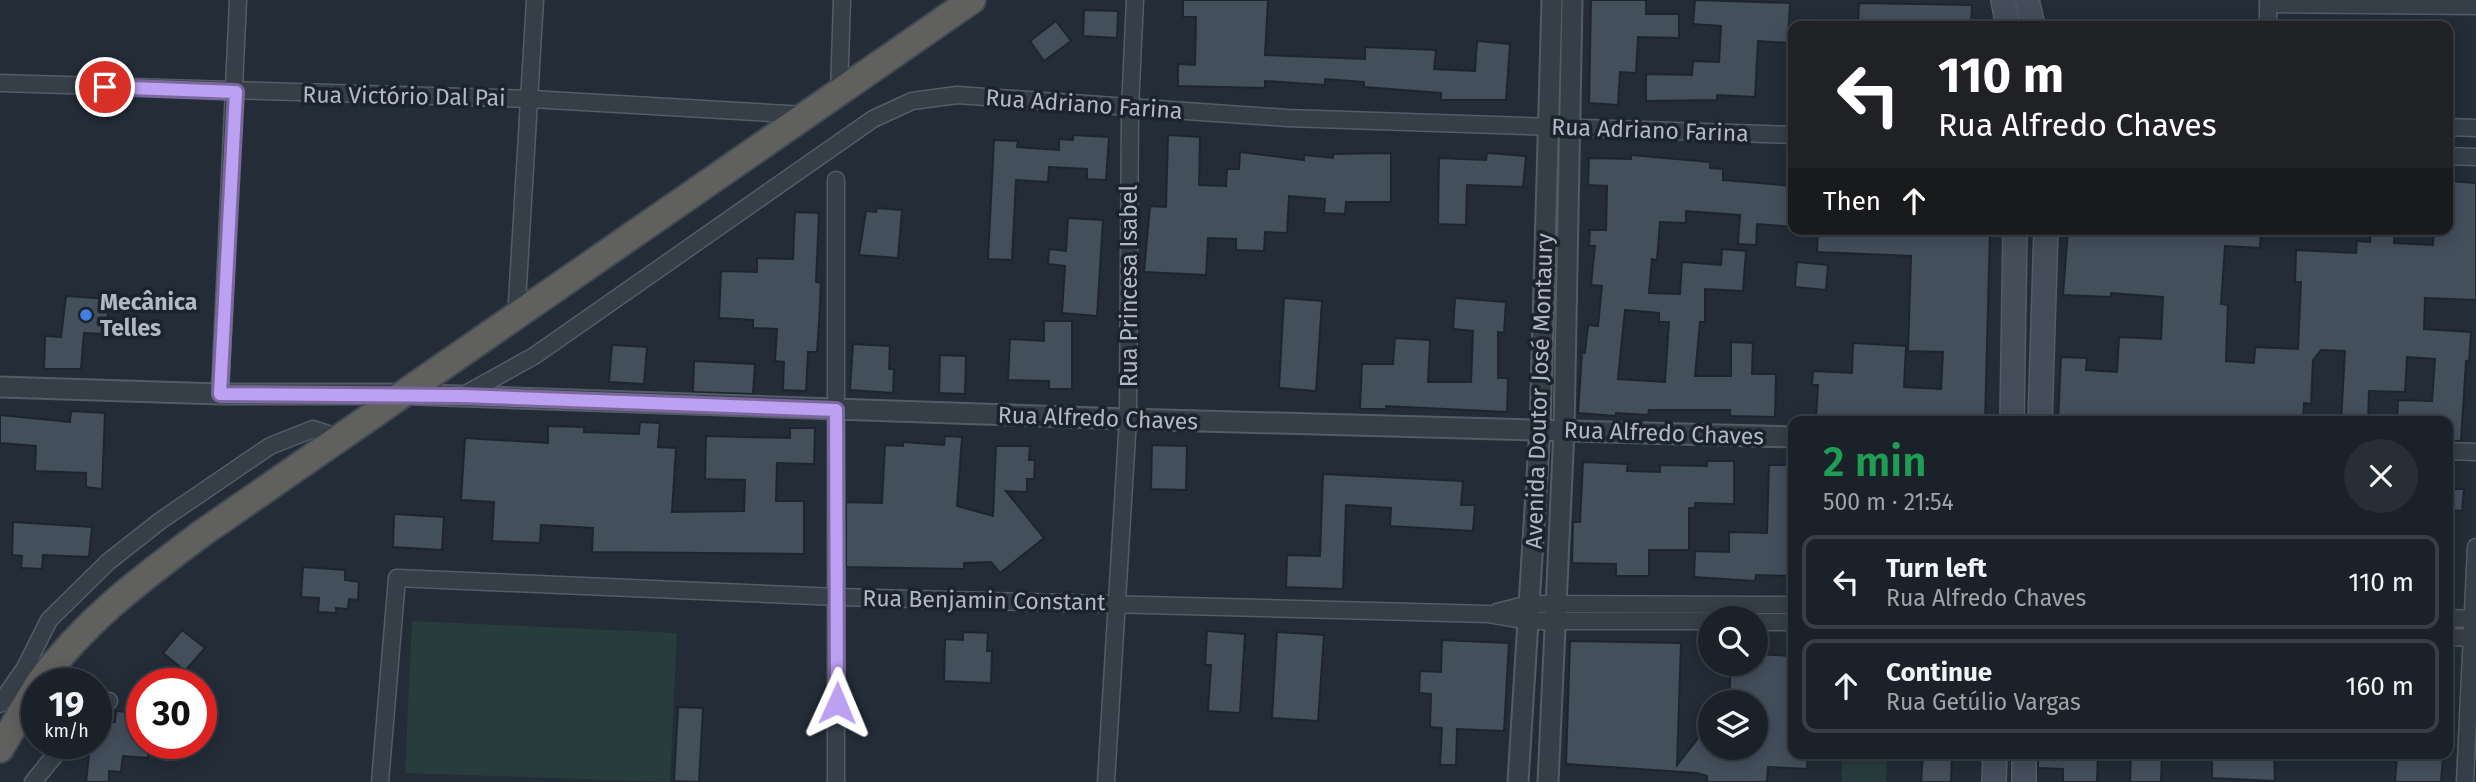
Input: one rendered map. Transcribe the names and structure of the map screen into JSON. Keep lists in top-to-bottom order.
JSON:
{
  "streets": {
    "street": [
      "Rua Victório Dal Pai",
      "Rua Adriano Farina",
      "Rua Princesa Isabel",
      "Avenida Doutor José Montaury",
      "Rua Alfredo Chaves",
      "Rua Benjamin Constant"
    ]
  },
  "crossings": [
    ["Rua Adriano Farina", "Rua Princesa Isabel"],
    ["Rua Adriano Farina", "Avenida Doutor José Montaury"],
    ["Rua Adriano Farina", "Rua Alfredo Chaves"],
    ["Rua Princesa Isabel", "Rua Alfredo Chaves"],
    ["Rua Princesa Isabel", "Rua Benjamin Constant"],
    ["Avenida Doutor José Montaury", "Rua Alfredo Chaves"],
    ["Avenida Doutor José Montaury", "Rua Benjamin Constant"]
  ],
  "places": ["Mecânica Telles"],
  "page": {
    "turn": ["110 m", "Rua Alfredo Chaves"],
    "then": "Then",
    "heading": ["2 min", "500 m · 21:54"],
    "list": [
      {
        "name": "Turn left",
        "note": "Rua Alfredo Chaves",
        "value": "110 m"
      },
      {
        "name": "Continue",
        "note": "Rua Getúlio Vargas",
        "value": "160 m"
      }
    ],
    "speed": "19 km/h",
    "limit": "30"
  }
}
